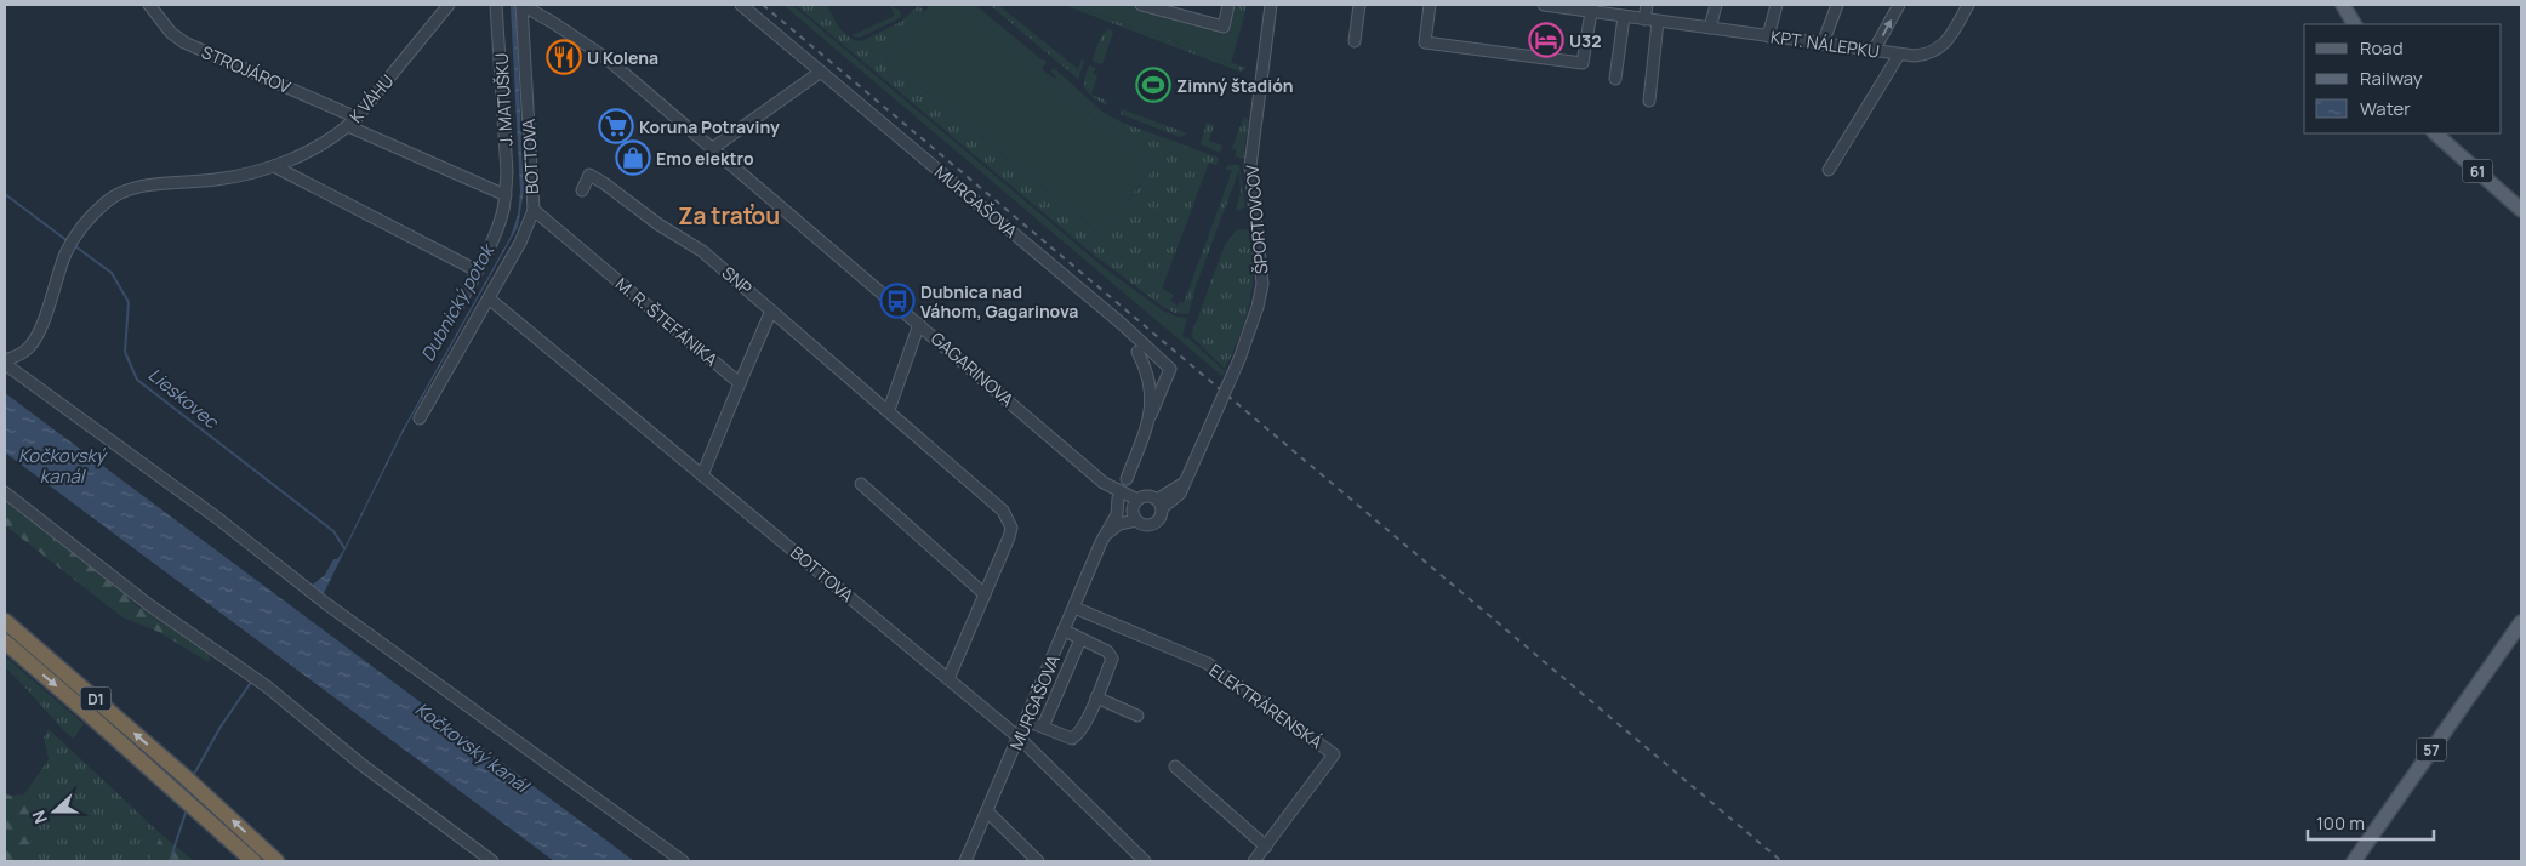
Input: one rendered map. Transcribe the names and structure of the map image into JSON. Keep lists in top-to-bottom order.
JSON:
{
  "streets": {
    "highway": ["D1"],
    "main road": ["61", "57"],
    "street": [
      "KPT. NÁLEPKU",
      "STROJÁROV",
      "K VÁHU",
      "J. MATUŠKU",
      "BOTTOVA",
      "MURGAŠOVA",
      "ŠPORTOVCOV",
      "SNP",
      "M. R. ŠTEFÁNIKA",
      "GAGARINOVA",
      "ELEKTRÁRENSKÁ"
    ]
  },
  "crossings": [
    ["STROJÁROV", "K VÁHU"],
    ["BOTTOVA", "MURGAŠOVA"],
    ["BOTTOVA", "SNP"],
    ["BOTTOVA", "M. R. ŠTEFÁNIKA"],
    ["BOTTOVA", "GAGARINOVA"],
    ["MURGAŠOVA", "ŠPORTOVCOV"],
    ["MURGAŠOVA", "GAGARINOVA"],
    ["MURGAŠOVA", "ELEKTRÁRENSKÁ"],
    ["ŠPORTOVCOV", "GAGARINOVA"]
  ],
  "districts": ["Za traťou"],
  "water": ["Dubnický potok", "Lieskovec", "Kočkovský kanál"],
  "places": {
    "hotel": ["U32"],
    "restaurant": ["U Kolena"],
    "sports": ["Zimný štadión"],
    "supermarket": ["Koruna Potraviny"],
    "shop": ["Emo elektro"],
    "bus stop": ["Dubnica nad Váhom, Gagarinova"]
  },
  "legend": ["Road", "Railway", "Water"],
  "scale_bar": "100 m",
  "north": "left"
}
